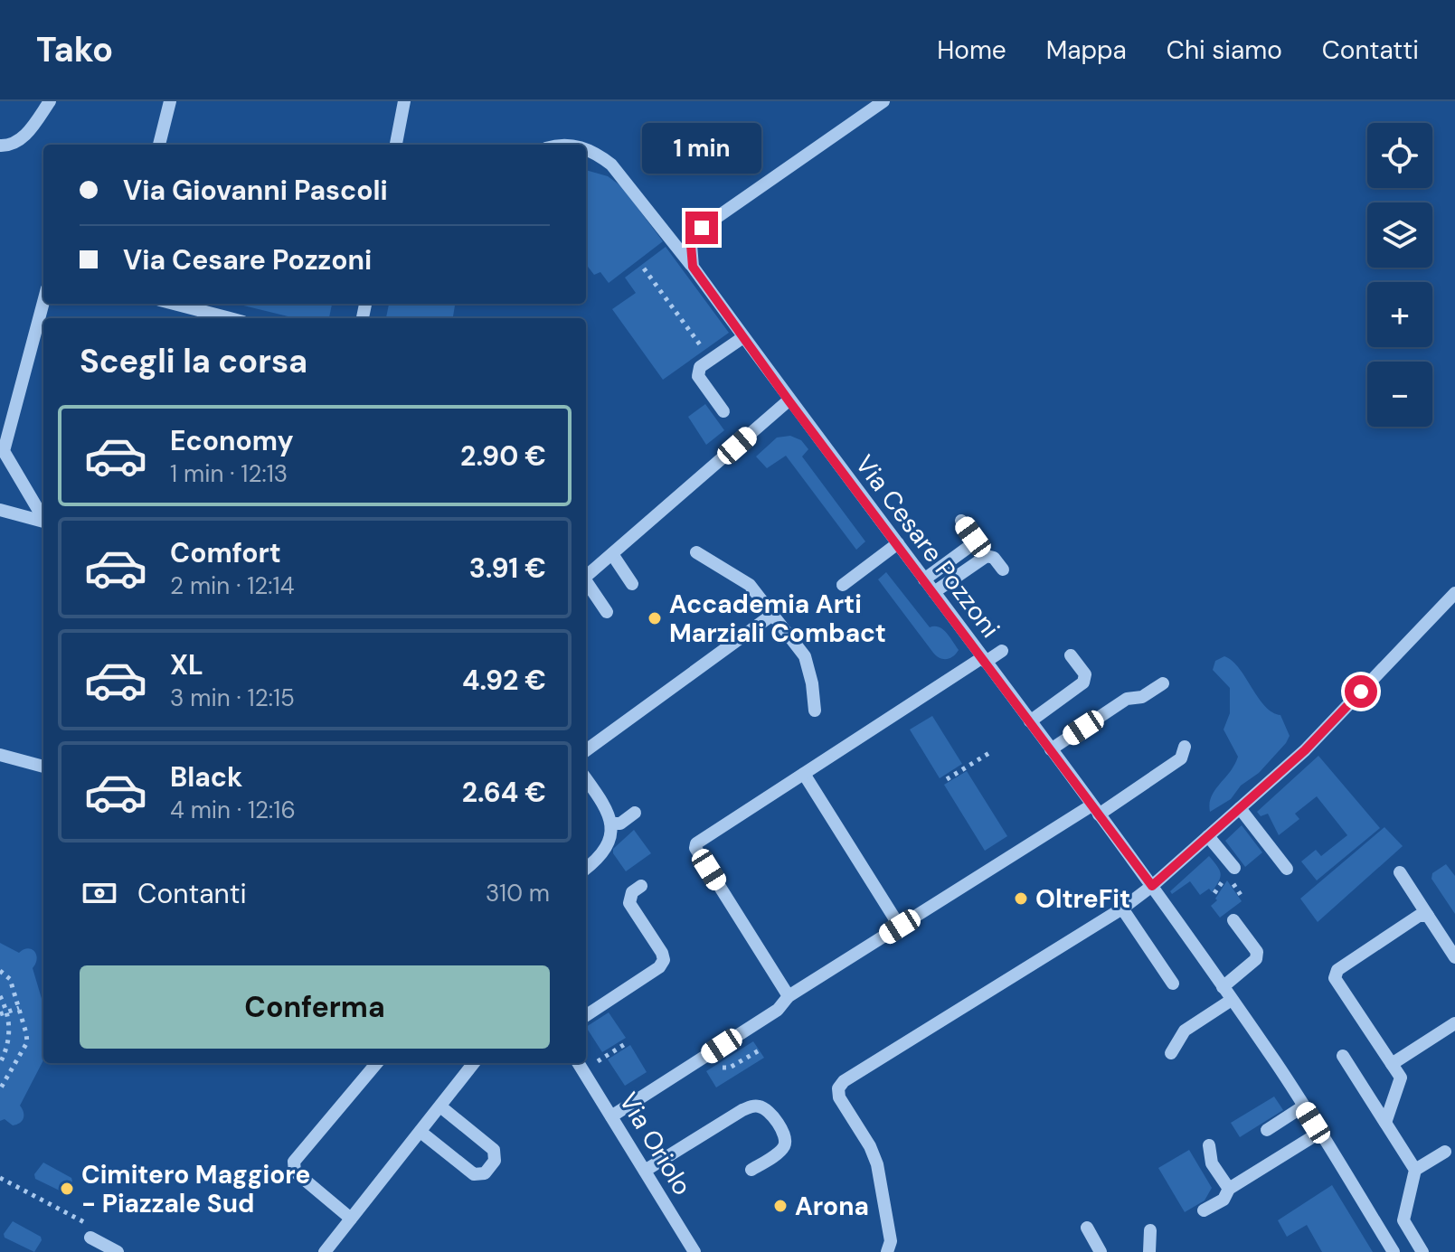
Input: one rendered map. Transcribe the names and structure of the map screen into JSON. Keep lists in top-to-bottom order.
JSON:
{
  "streets": {
    "street": ["Via Cesare Pozzoni", "Via Oriolo"]
  },
  "places": [
    "Accademia Arti Marziali Combact",
    "OltreFit",
    "Cimitero Maggiore - Piazzale Sud",
    "Arona"
  ],
  "page": {
    "header": "Tako",
    "nav": [
      "Home",
      "Mappa",
      "Chi siamo",
      "Contatti"
    ],
    "map_buttons": ["+", "−"],
    "bubble": "1 min",
    "banner": ["Via Giovanni Pascoli", "Via Cesare Pozzoni"],
    "heading": "Scegli la corsa",
    "list": [
      {
        "name": "Economy",
        "note": "1 min · 12:13",
        "value": "2.90 €"
      },
      {
        "name": "Comfort",
        "note": "2 min · 12:14",
        "value": "3.91 €"
      },
      {
        "name": "XL",
        "note": "3 min · 12:15",
        "value": "4.92 €"
      },
      {
        "name": "Black",
        "note": "4 min · 12:16",
        "value": "2.64 €"
      }
    ],
    "pay": ["Contanti", "310 m"],
    "buttons": "Conferma"
  }
}
